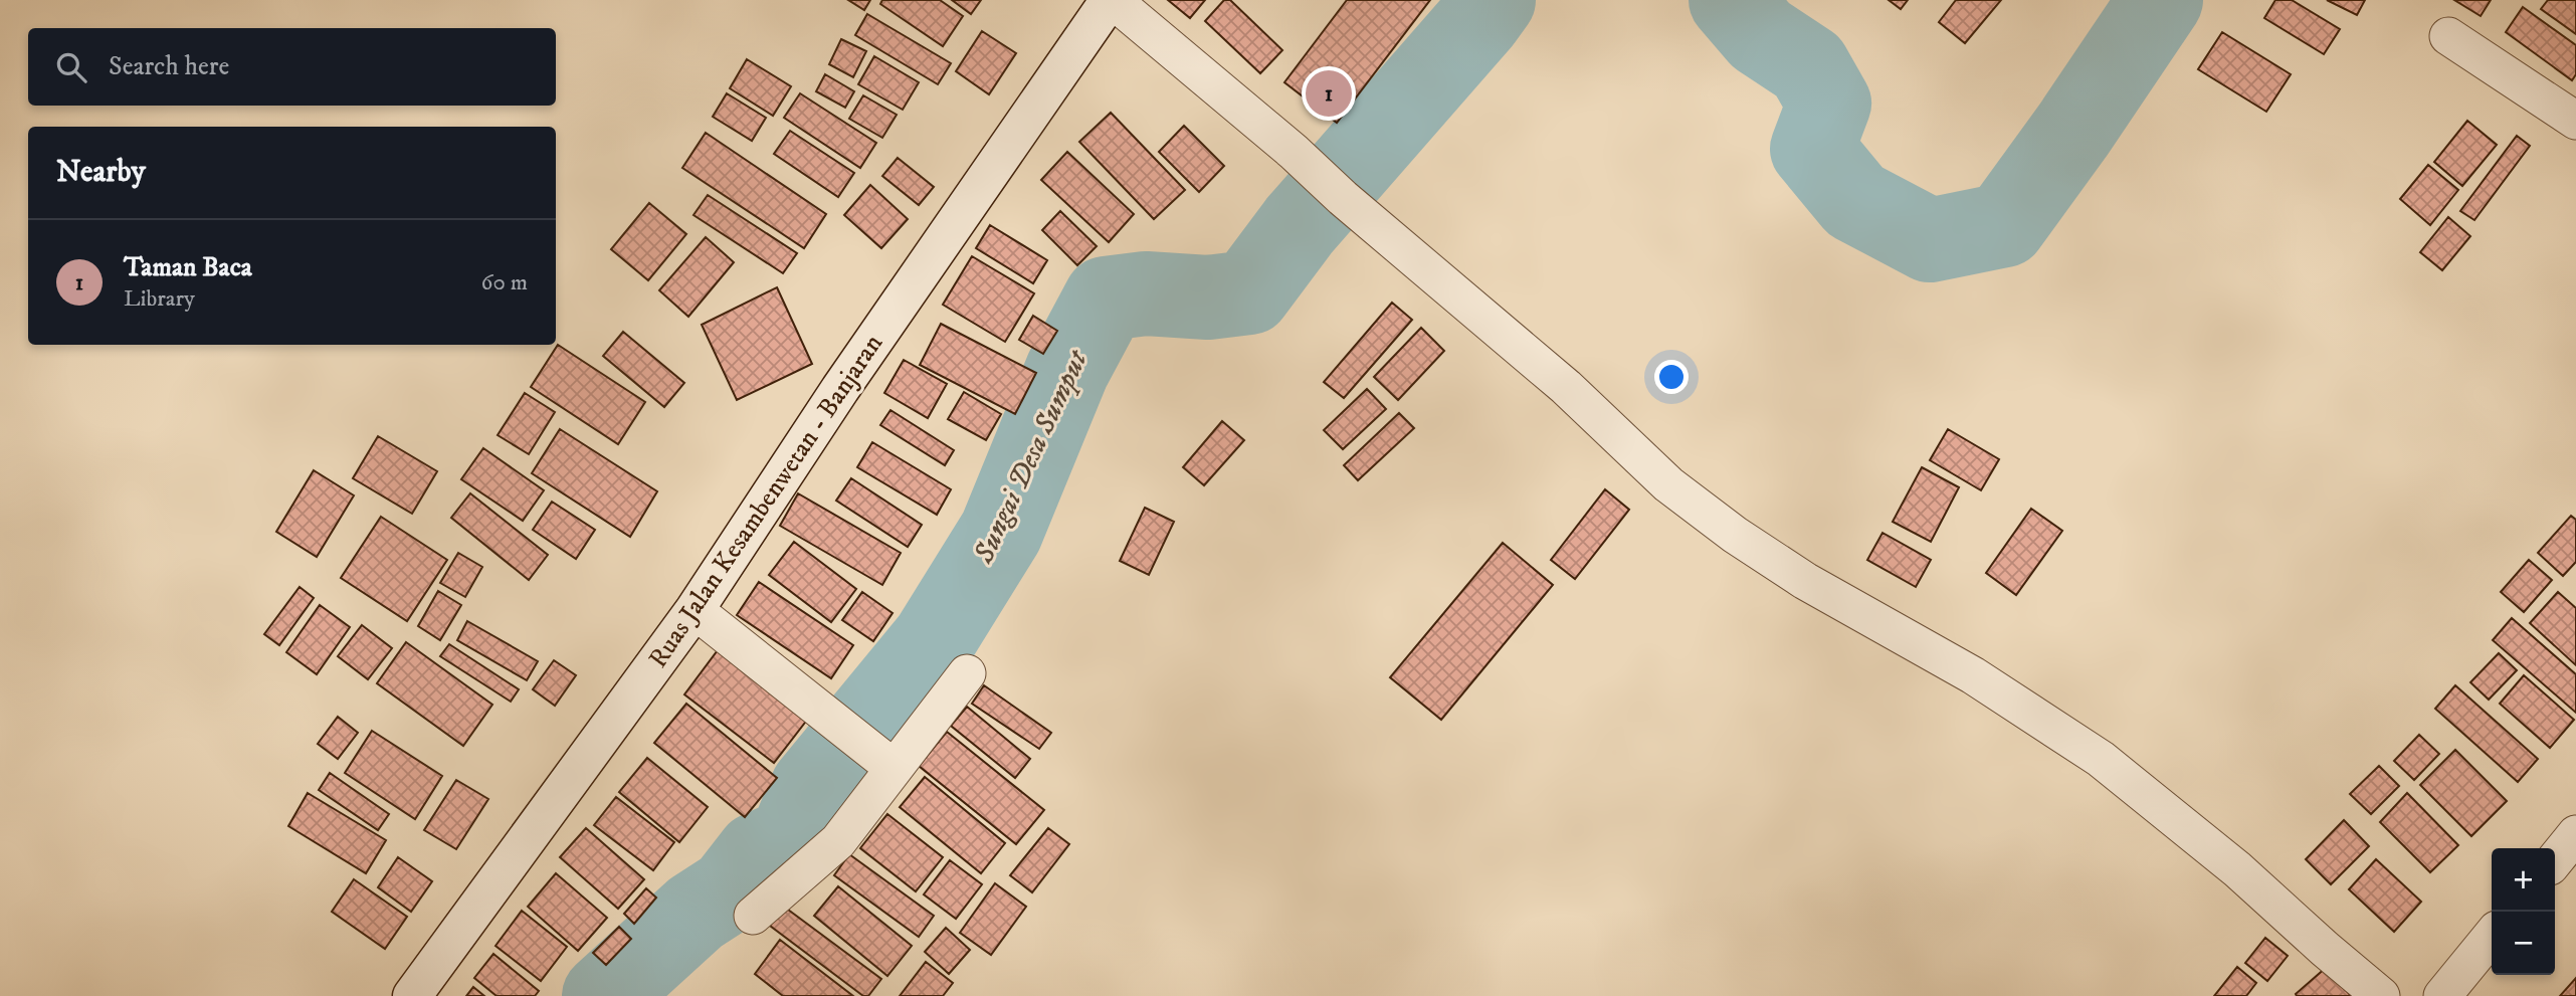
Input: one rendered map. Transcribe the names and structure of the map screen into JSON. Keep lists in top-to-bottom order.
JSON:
{
  "streets": {
    "main road": ["Ruas Jalan Kesambenwetan - Banjaran"]
  },
  "water": ["Sungai Desa Sumput"],
  "page": {
    "search": "Search here",
    "pins": "1",
    "heading": "Nearby",
    "list": [
      {
        "mark": "1",
        "name": "Taman Baca",
        "note": "Library",
        "value": "60 m"
      }
    ],
    "map_buttons": ["+", "−"]
  }
}
